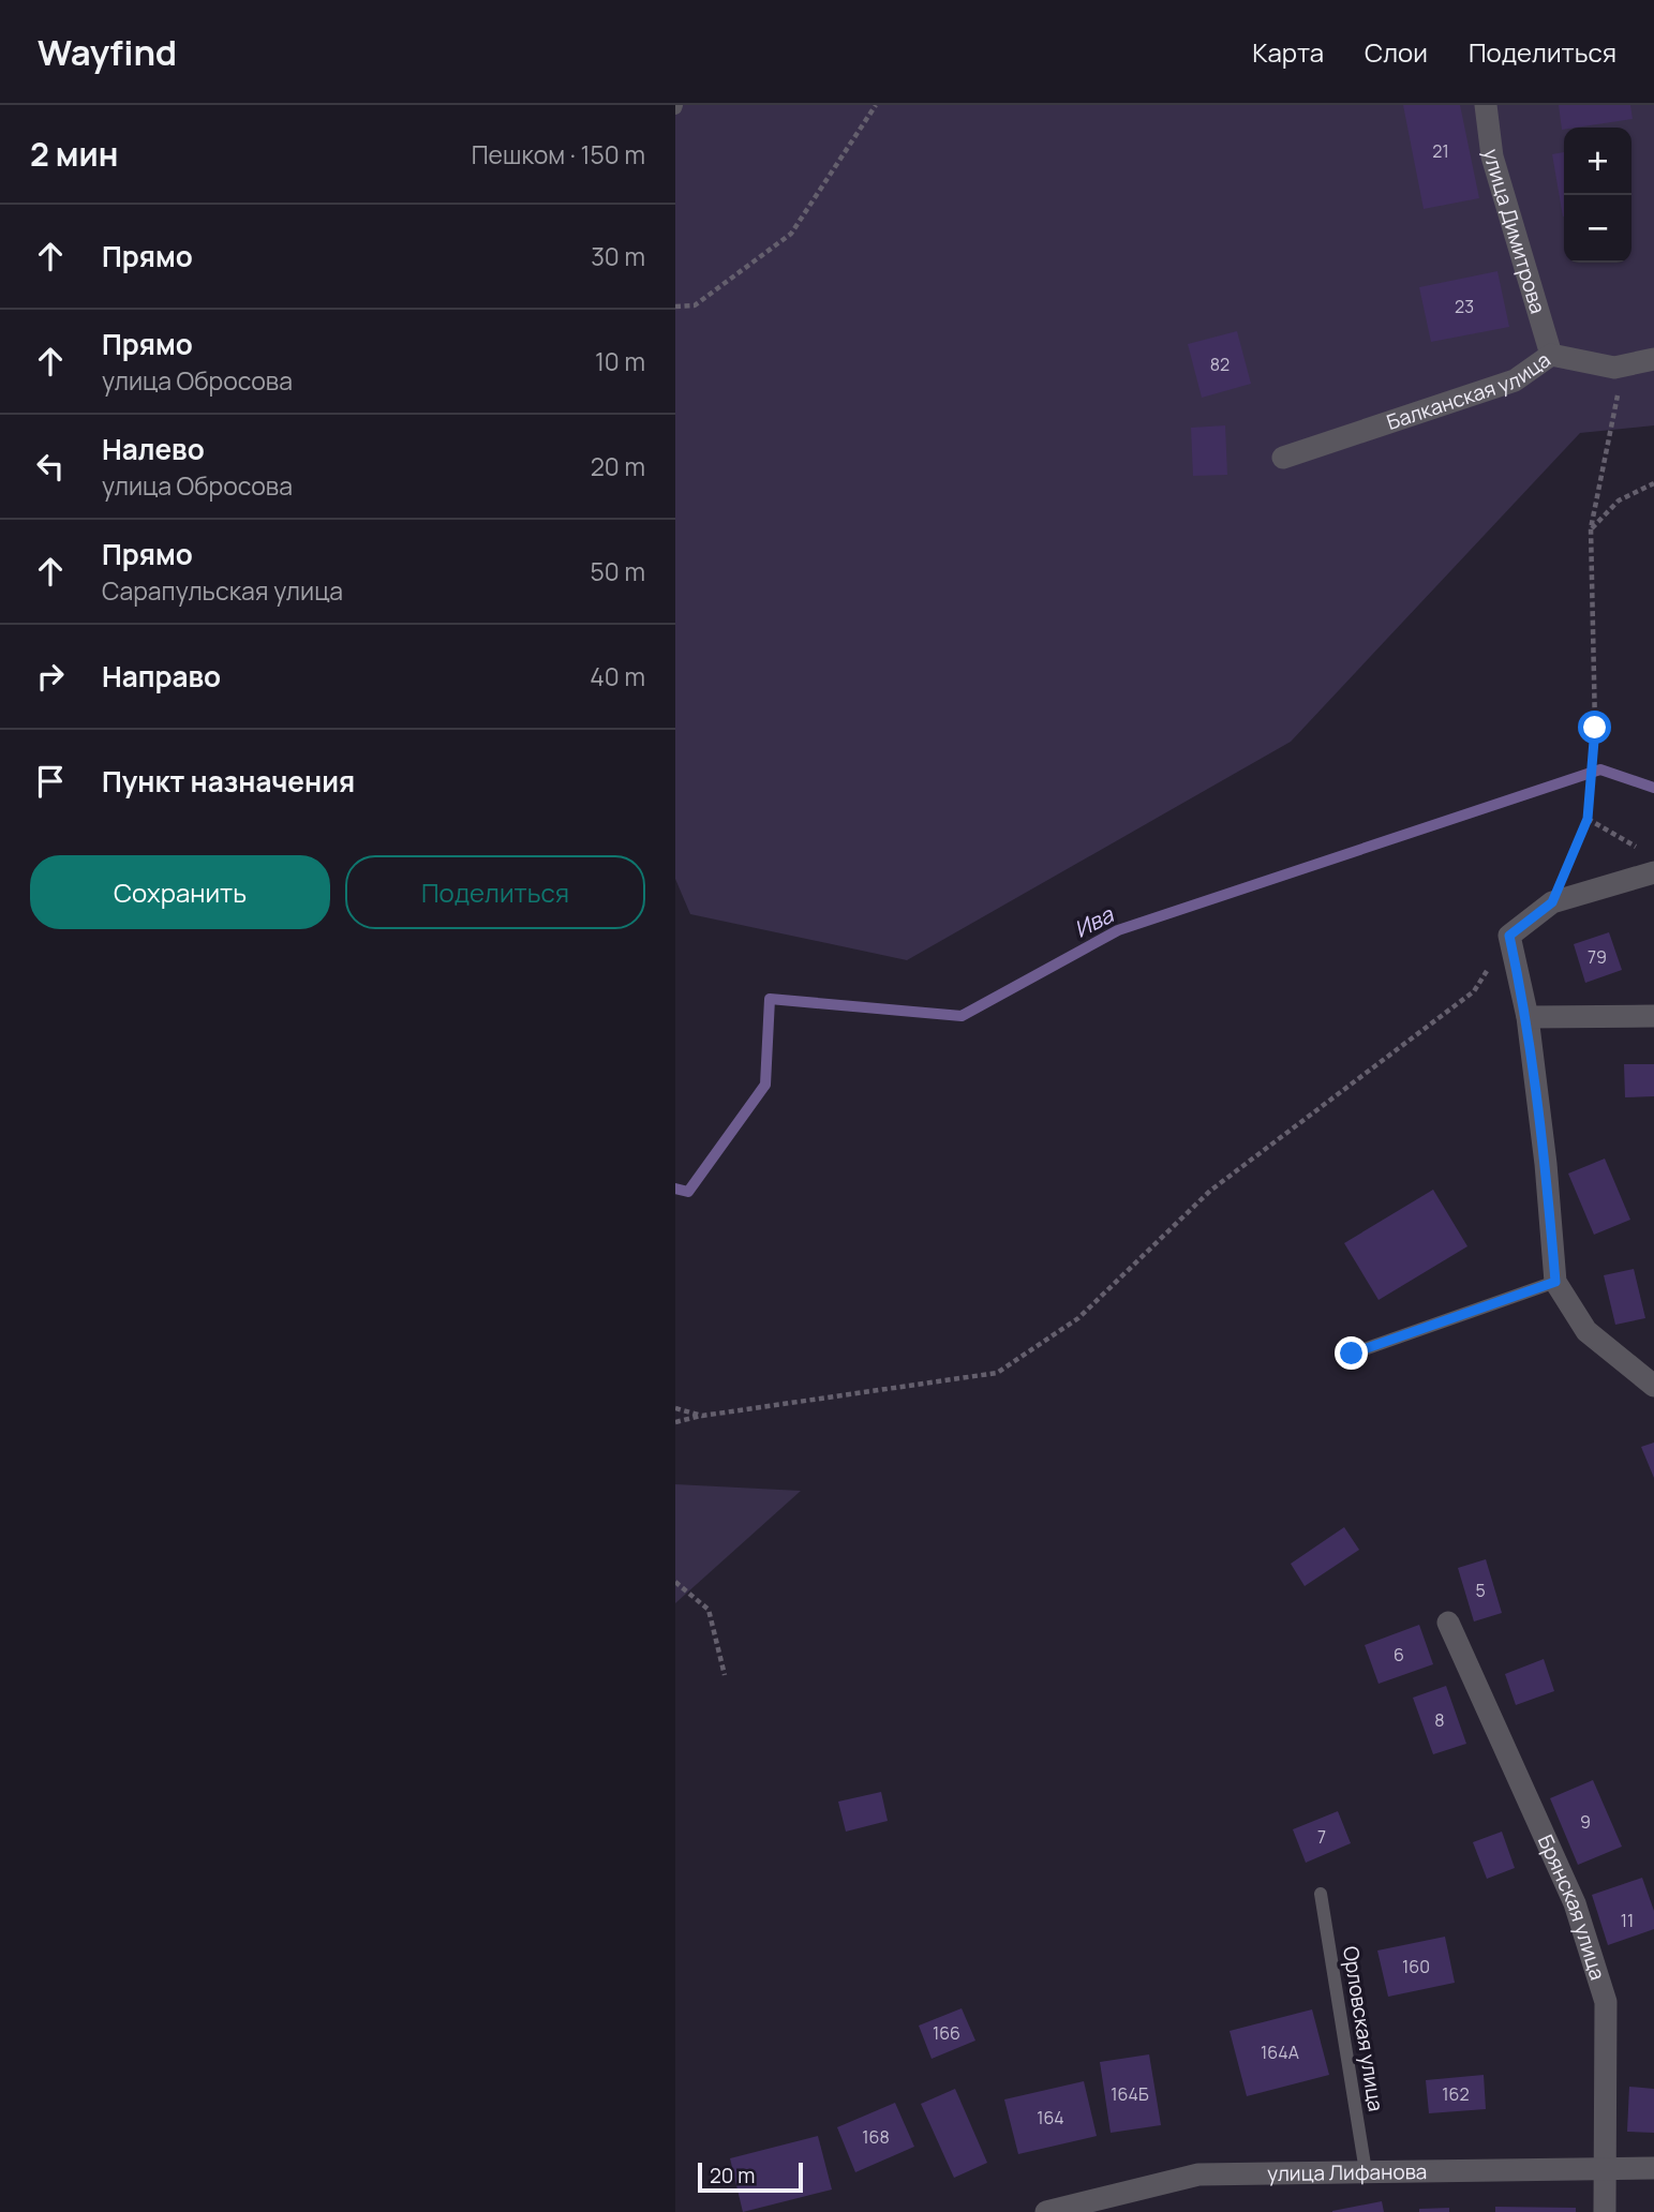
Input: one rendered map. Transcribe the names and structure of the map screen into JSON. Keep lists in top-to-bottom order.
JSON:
{
  "streets": {
    "street": [
      "улица Димитрова",
      "Балканская улица",
      "Брянская улица",
      "улица Лифанова"
    ],
    "lane": ["Орловская улица"]
  },
  "crossings": [
    ["улица Димитрова", "Балканская улица"],
    ["Брянская улица", "улица Лифанова"],
    ["Орловская улица", "улица Лифанова"]
  ],
  "water": ["Ива"],
  "house_numbers": [
    "21",
    "23",
    "82",
    "79",
    "5",
    "6",
    "8",
    "9",
    "7",
    "11",
    "160",
    "166",
    "164А",
    "164Б",
    "162",
    "164",
    "168"
  ],
  "scale_bar": "20 m",
  "page": {
    "header": "Wayfind",
    "nav": ["Карта", "Слои", "Поделиться"],
    "heading": ["2 мин", "Пешком · 150 m"],
    "map_buttons": ["+", "−"],
    "list": [
      ["Прямо", "30 m"],
      ["Прямо", "улица Обросова", "10 m"],
      ["Налево", "улица Обросова", "20 m"],
      ["Прямо", "Сарапульская улица", "50 m"],
      ["Направо", "40 m"],
      "Пункт назначения"
    ],
    "buttons": ["Сохранить", "Поделиться"],
    "scale": "20 m"
  }
}
